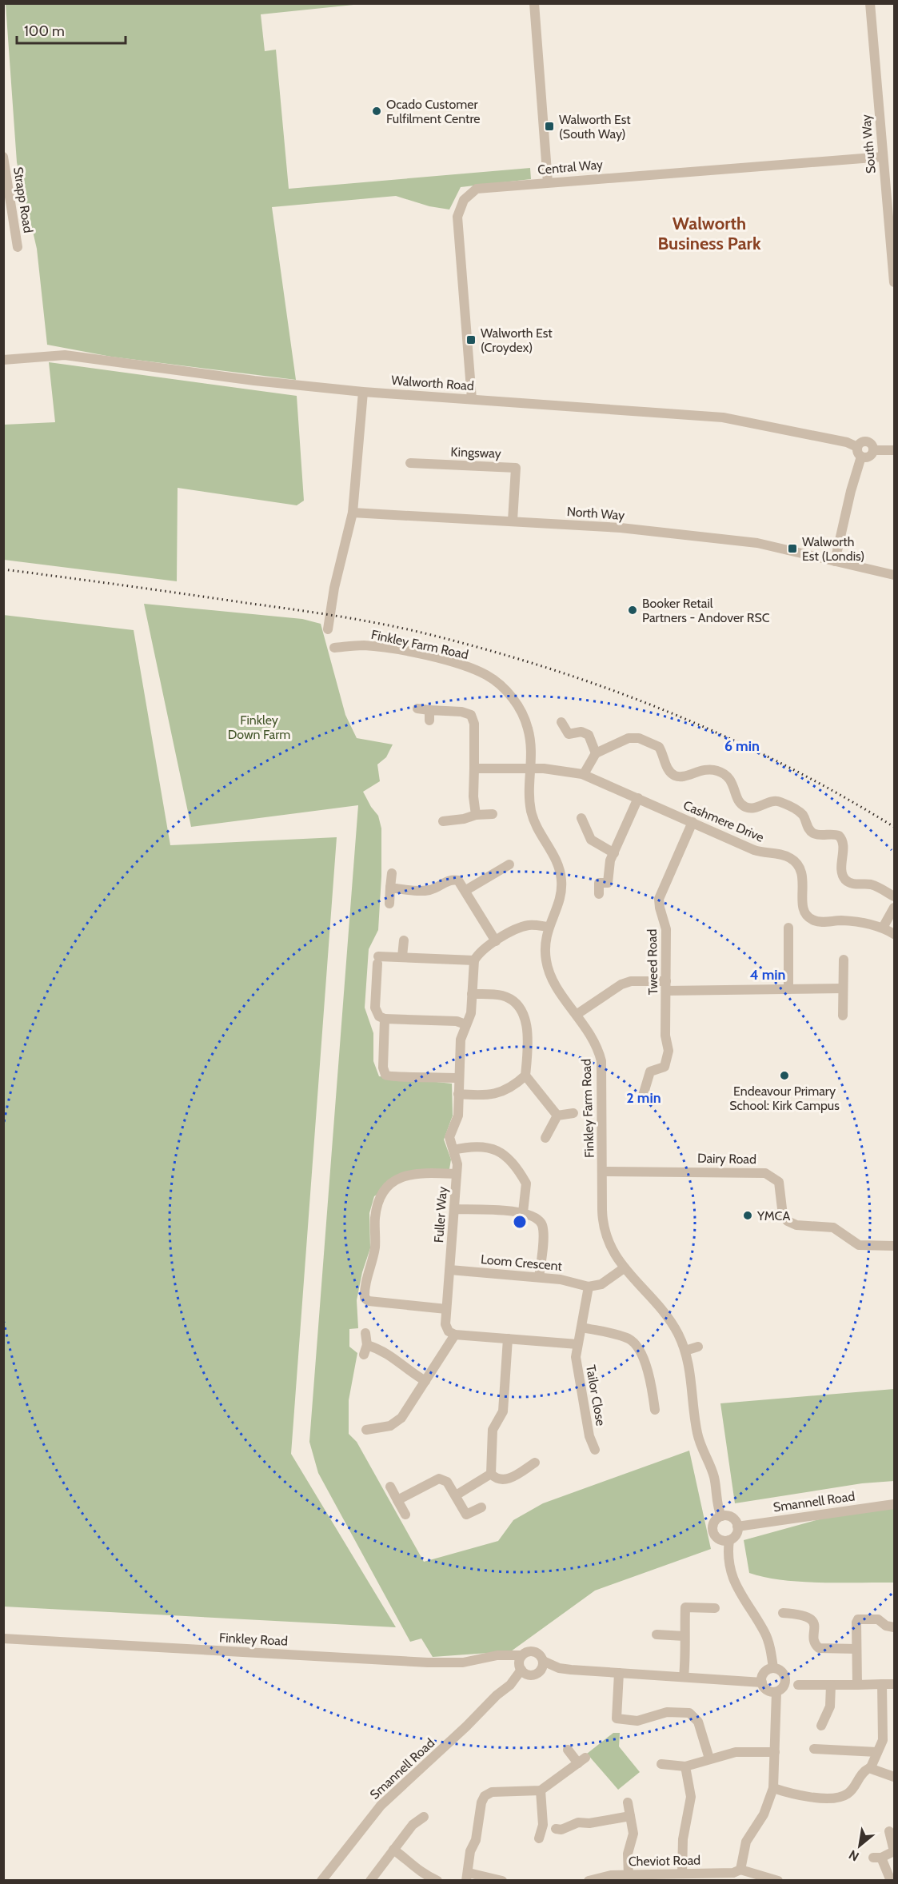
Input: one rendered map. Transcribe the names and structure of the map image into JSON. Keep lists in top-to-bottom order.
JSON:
{
  "streets": {
    "street": [
      "South Way",
      "Central Way",
      "Strapp Road",
      "Walworth Road",
      "Kingsway",
      "North Way",
      "Finkley Farm Road",
      "Cashmere Drive",
      "Tweed Road",
      "Dairy Road",
      "Fuller Way",
      "Loom Crescent",
      "Tailor Close",
      "Smannell Road",
      "Finkley Road",
      "Cheviot Road"
    ]
  },
  "crossings": [
    ["South Way", "Central Way"],
    ["Central Way", "Walworth Road"],
    ["Kingsway", "North Way"],
    ["Finkley Farm Road", "Cashmere Drive"],
    ["Finkley Farm Road", "Dairy Road"],
    ["Finkley Farm Road", "Smannell Road"],
    ["Cashmere Drive", "Tweed Road"],
    ["Fuller Way", "Loom Crescent"],
    ["Smannell Road", "Finkley Road"]
  ],
  "districts": ["Walworth Business Park"],
  "parks": ["Finkley Down Farm"],
  "places": {
    "other": [
      "Ocado Customer Fulfilment Centre",
      "Booker Retail Partners - Andover RSC",
      "Endeavour Primary School: Kirk Campus",
      "YMCA"
    ],
    "transit": ["Walworth Est (South Way)", "Walworth Est (Croydex)", "Walworth Est (Londis)"]
  },
  "scale_bar": "100 m",
  "north": "bottom left",
  "rings": ["6 min", "4 min", "2 min"]
}
